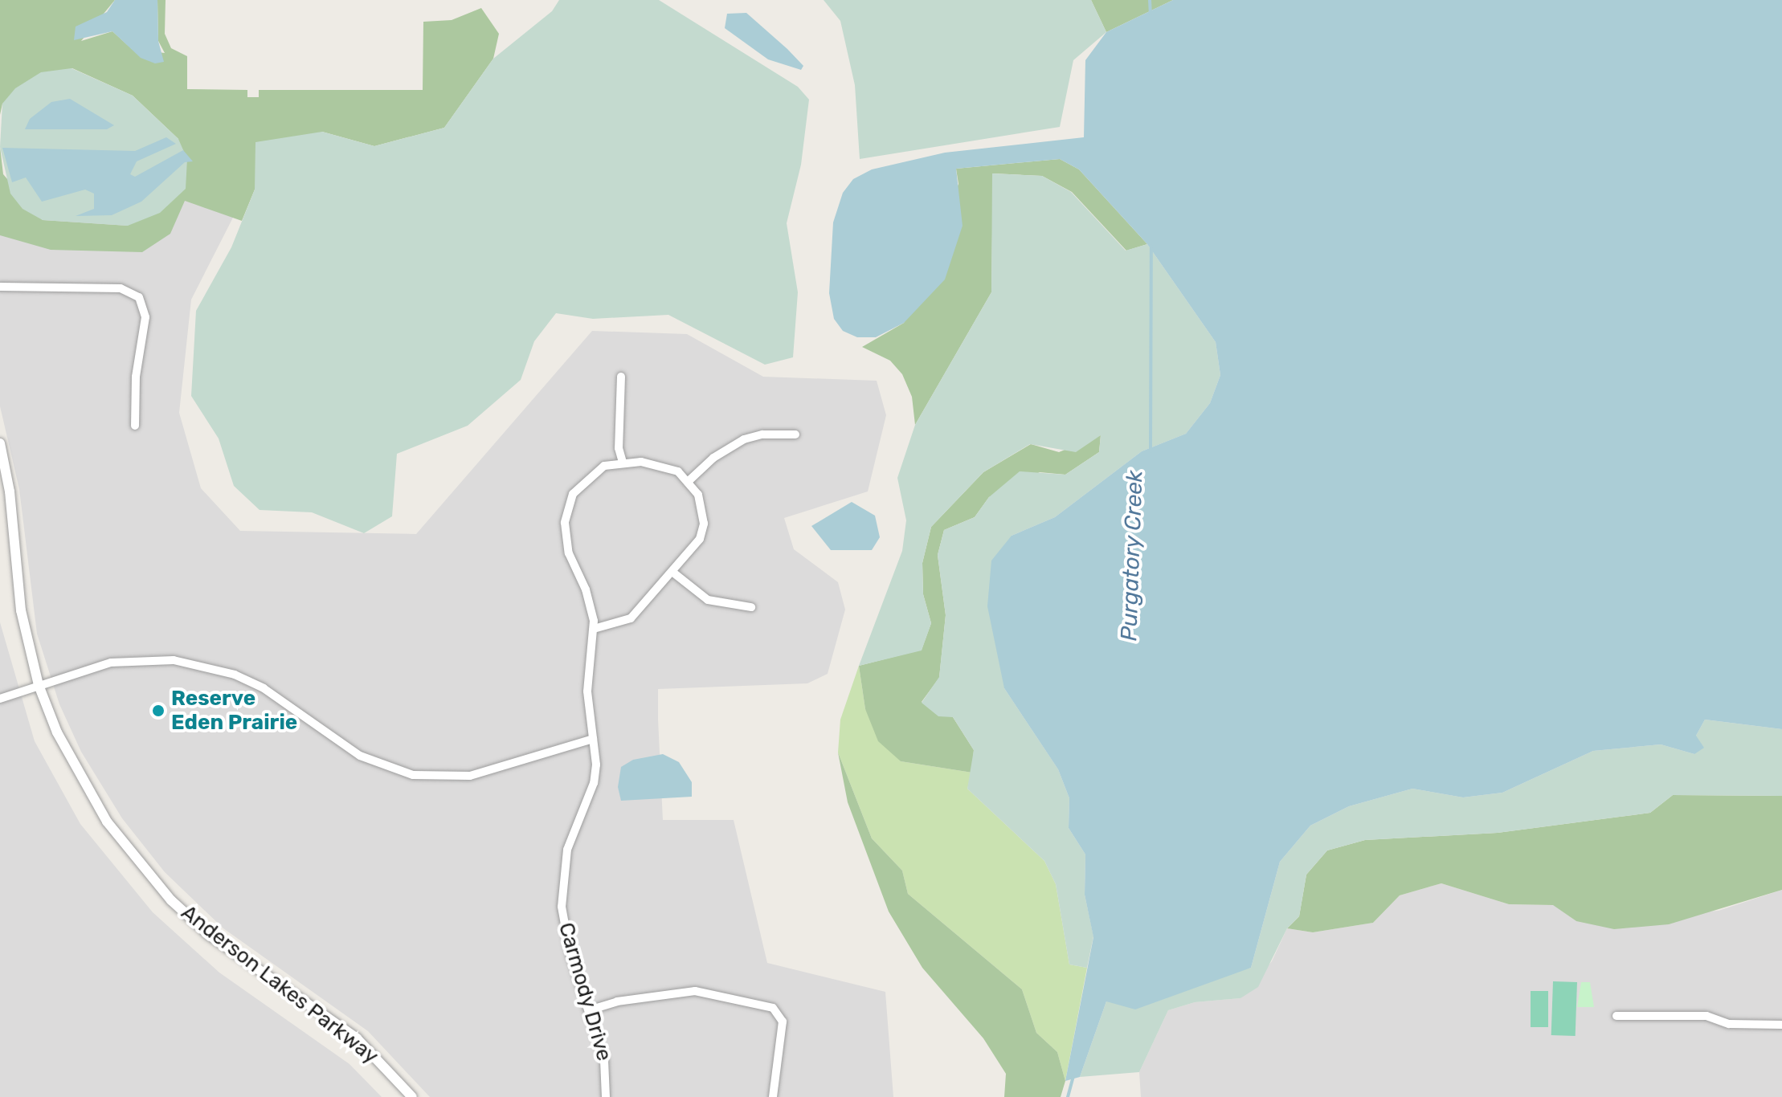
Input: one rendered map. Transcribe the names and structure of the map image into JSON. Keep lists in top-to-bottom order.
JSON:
{
  "streets": {
    "street": ["Anderson Lakes Parkway", "Carmody Drive"]
  },
  "water": ["Purgatory Creek"],
  "places": ["Reserve Eden Prairie"]
}
